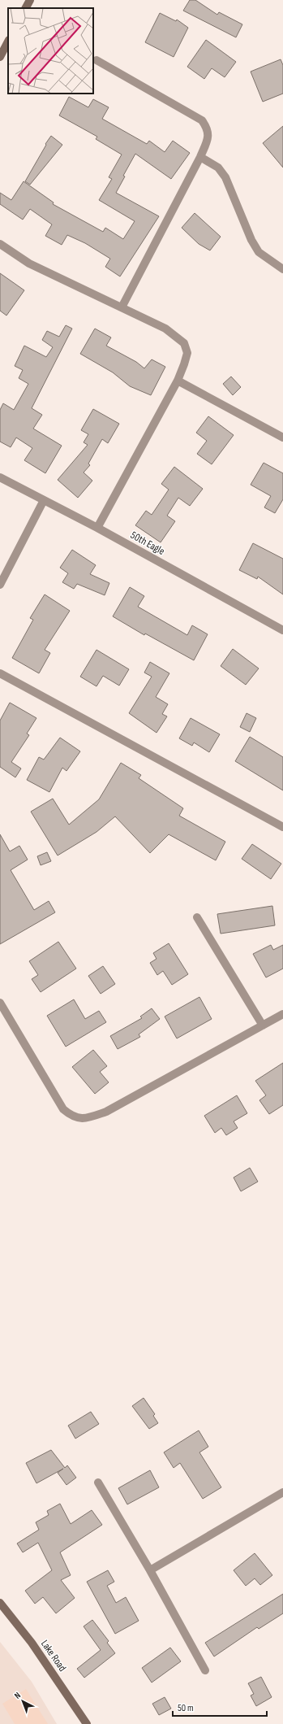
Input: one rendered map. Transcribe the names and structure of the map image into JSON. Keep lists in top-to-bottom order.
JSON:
{
  "streets": {
    "main road": ["Lake Road"],
    "street": ["50th Eagle"]
  },
  "scale_bar": "50 m",
  "north": "top left"
}
